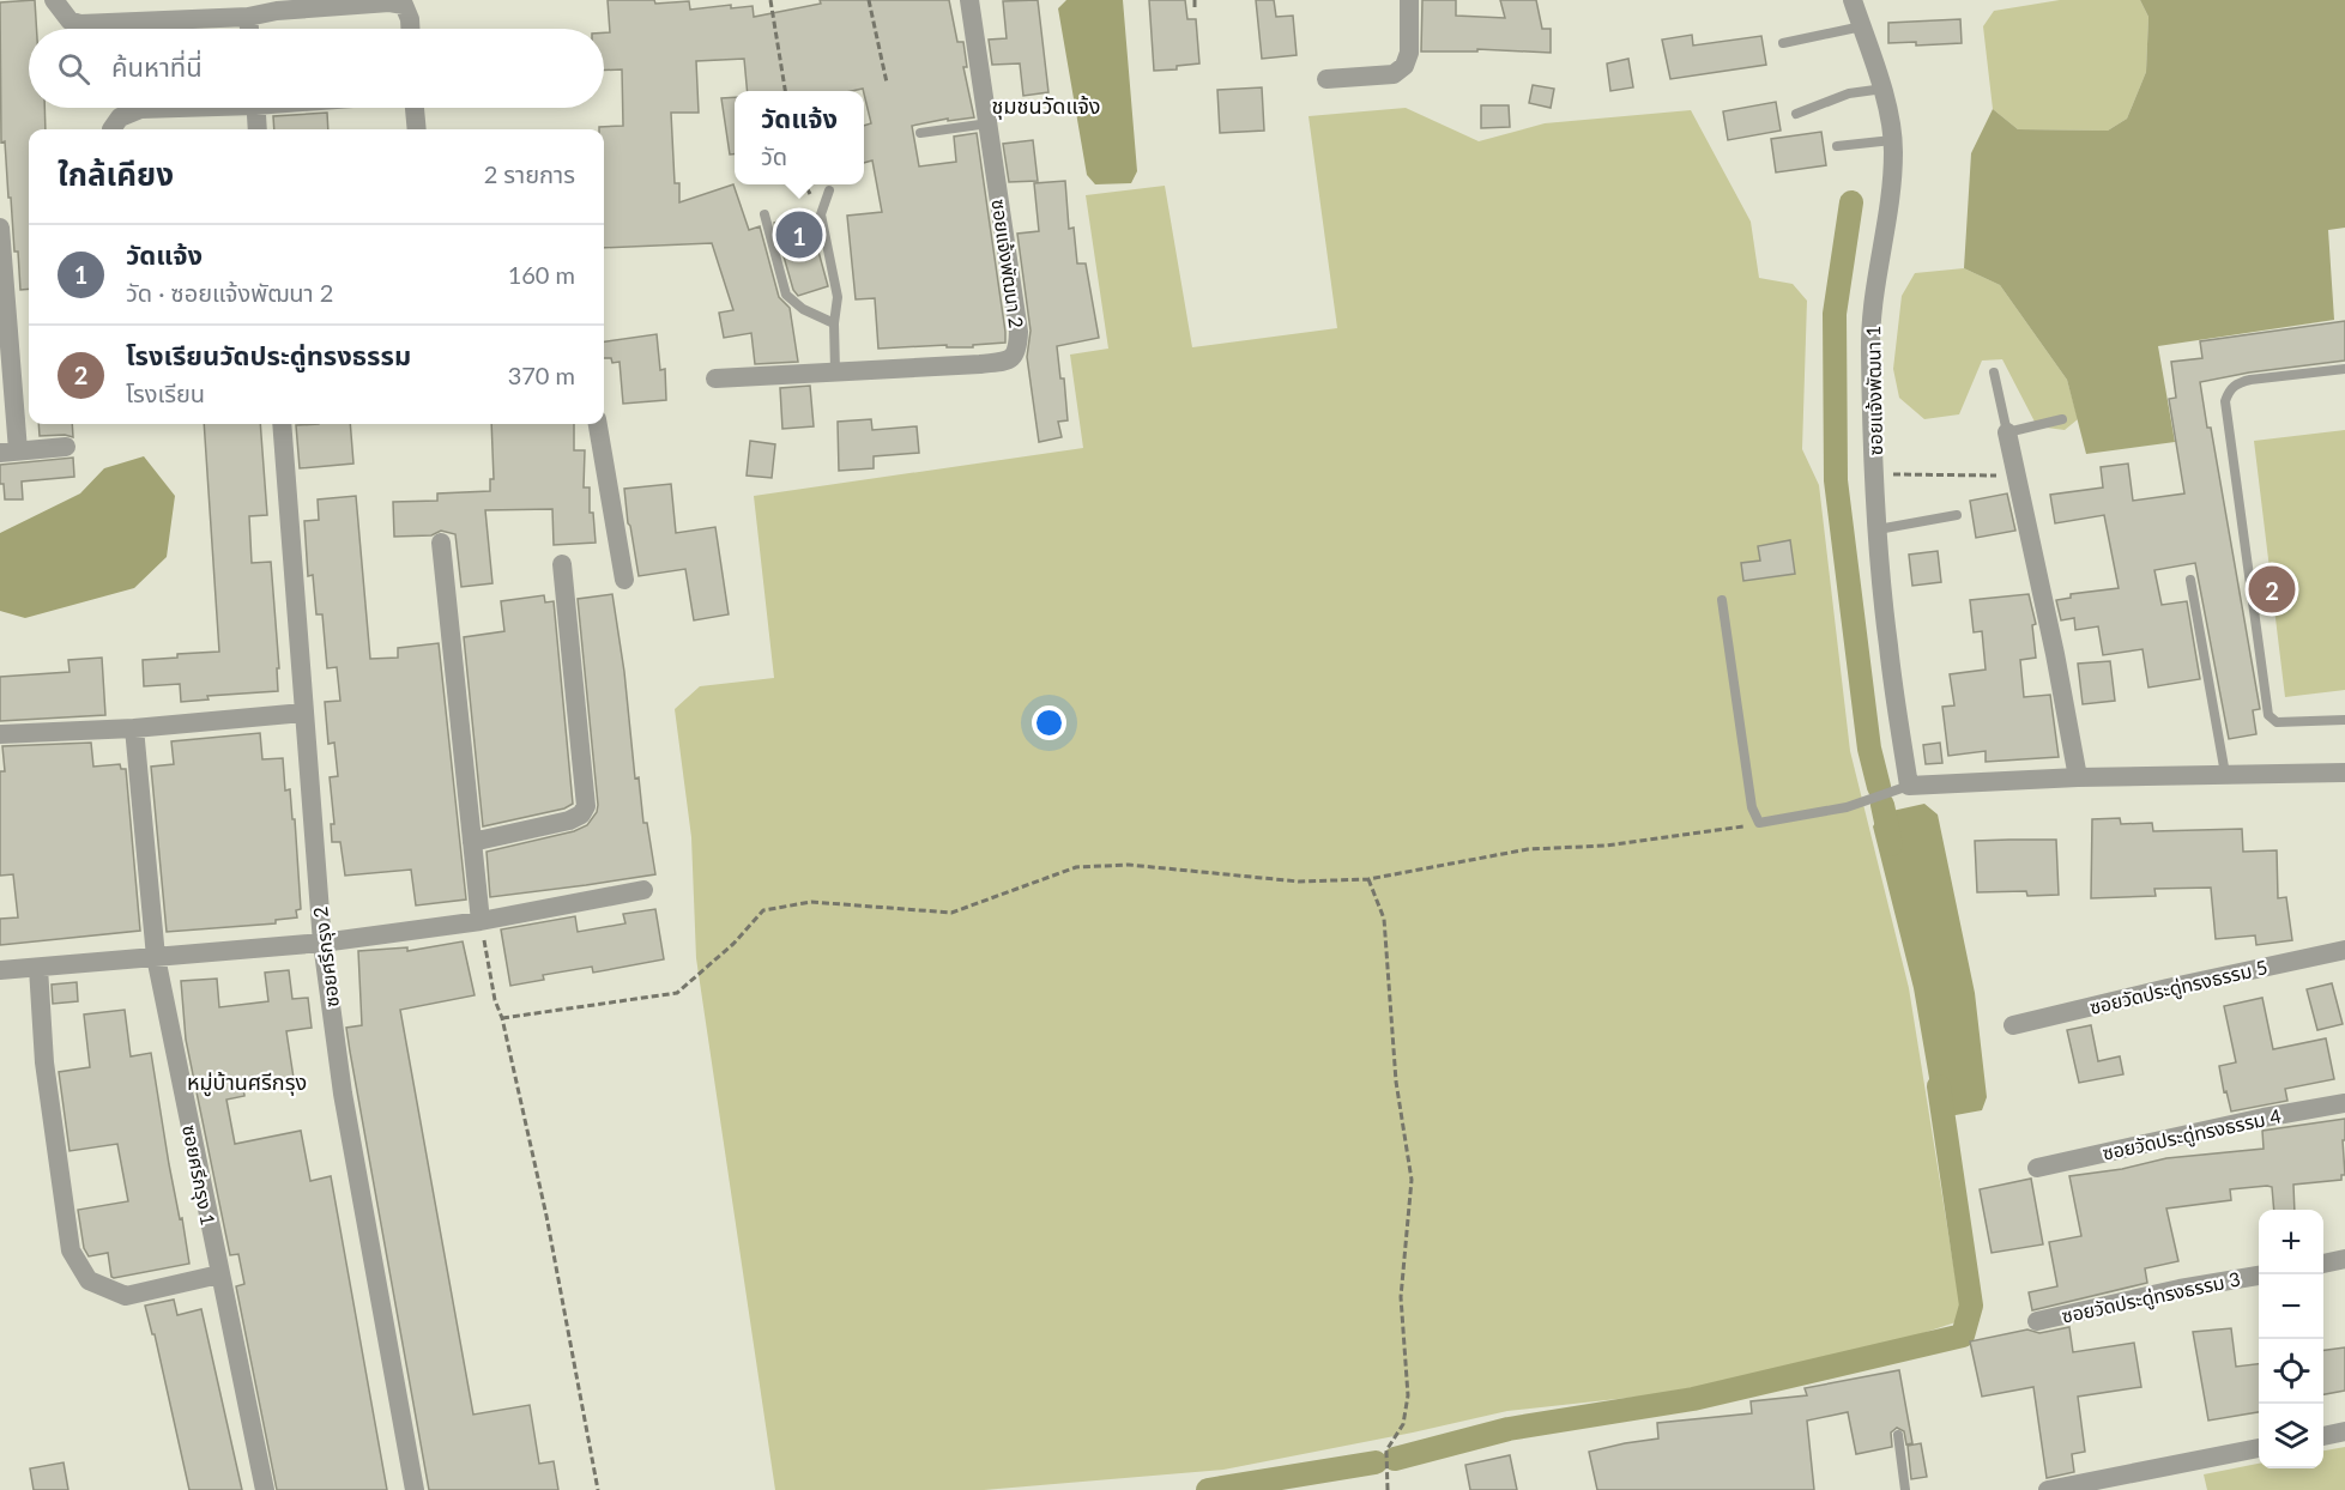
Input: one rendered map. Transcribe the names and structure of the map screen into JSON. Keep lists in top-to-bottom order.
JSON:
{
  "streets": {
    "street": [
      "ซอยแจ้งพัฒนา 2",
      "ซอยแจ้งพัฒนา 1",
      "ซอยศรีกรุง 2",
      "ซอยวัดประดู่ทรงธรรม 5",
      "ซอยวัดประดู่ทรงธรรม 4",
      "ซอยศรีกรุง 1",
      "ซอยวัดประดู่ทรงธรรม 3"
    ]
  },
  "districts": ["ชุมชนวัดแจ้ง", "หมู่บ้านศรีกรุง"],
  "page": {
    "search": "ค้นหาที่นี่",
    "popup": ["วัดแจ้ง", "วัด"],
    "heading": ["ใกล้เคียง", "2 รายการ"],
    "pins": ["1", "2"],
    "list": [
      {
        "mark": "1",
        "name": "วัดแจ้ง",
        "note": "วัด · ซอยแจ้งพัฒนา 2",
        "value": "160 m"
      },
      {
        "mark": "2",
        "name": "โรงเรียนวัดประดู่ทรงธรรม",
        "note": "โรงเรียน",
        "value": "370 m"
      }
    ],
    "map_buttons": ["+", "−"]
  }
}
